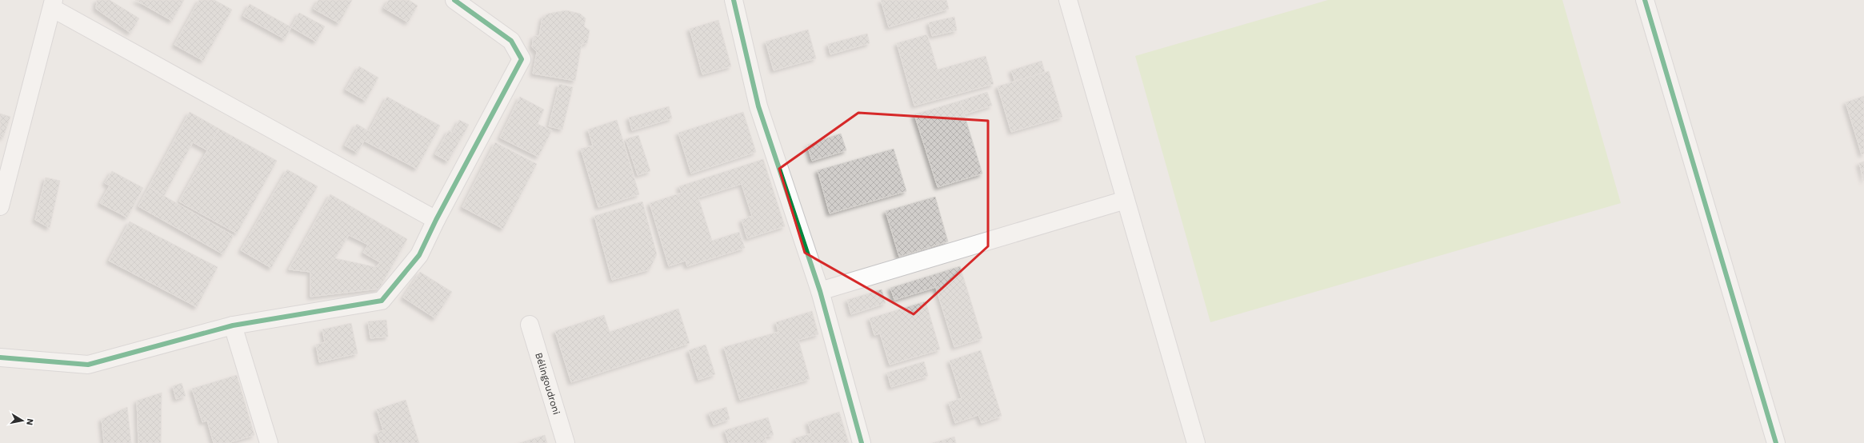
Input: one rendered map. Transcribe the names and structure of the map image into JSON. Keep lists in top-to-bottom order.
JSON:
{
  "streets": {
    "street": ["Bélingoudroni"]
  },
  "north": "right"
}
